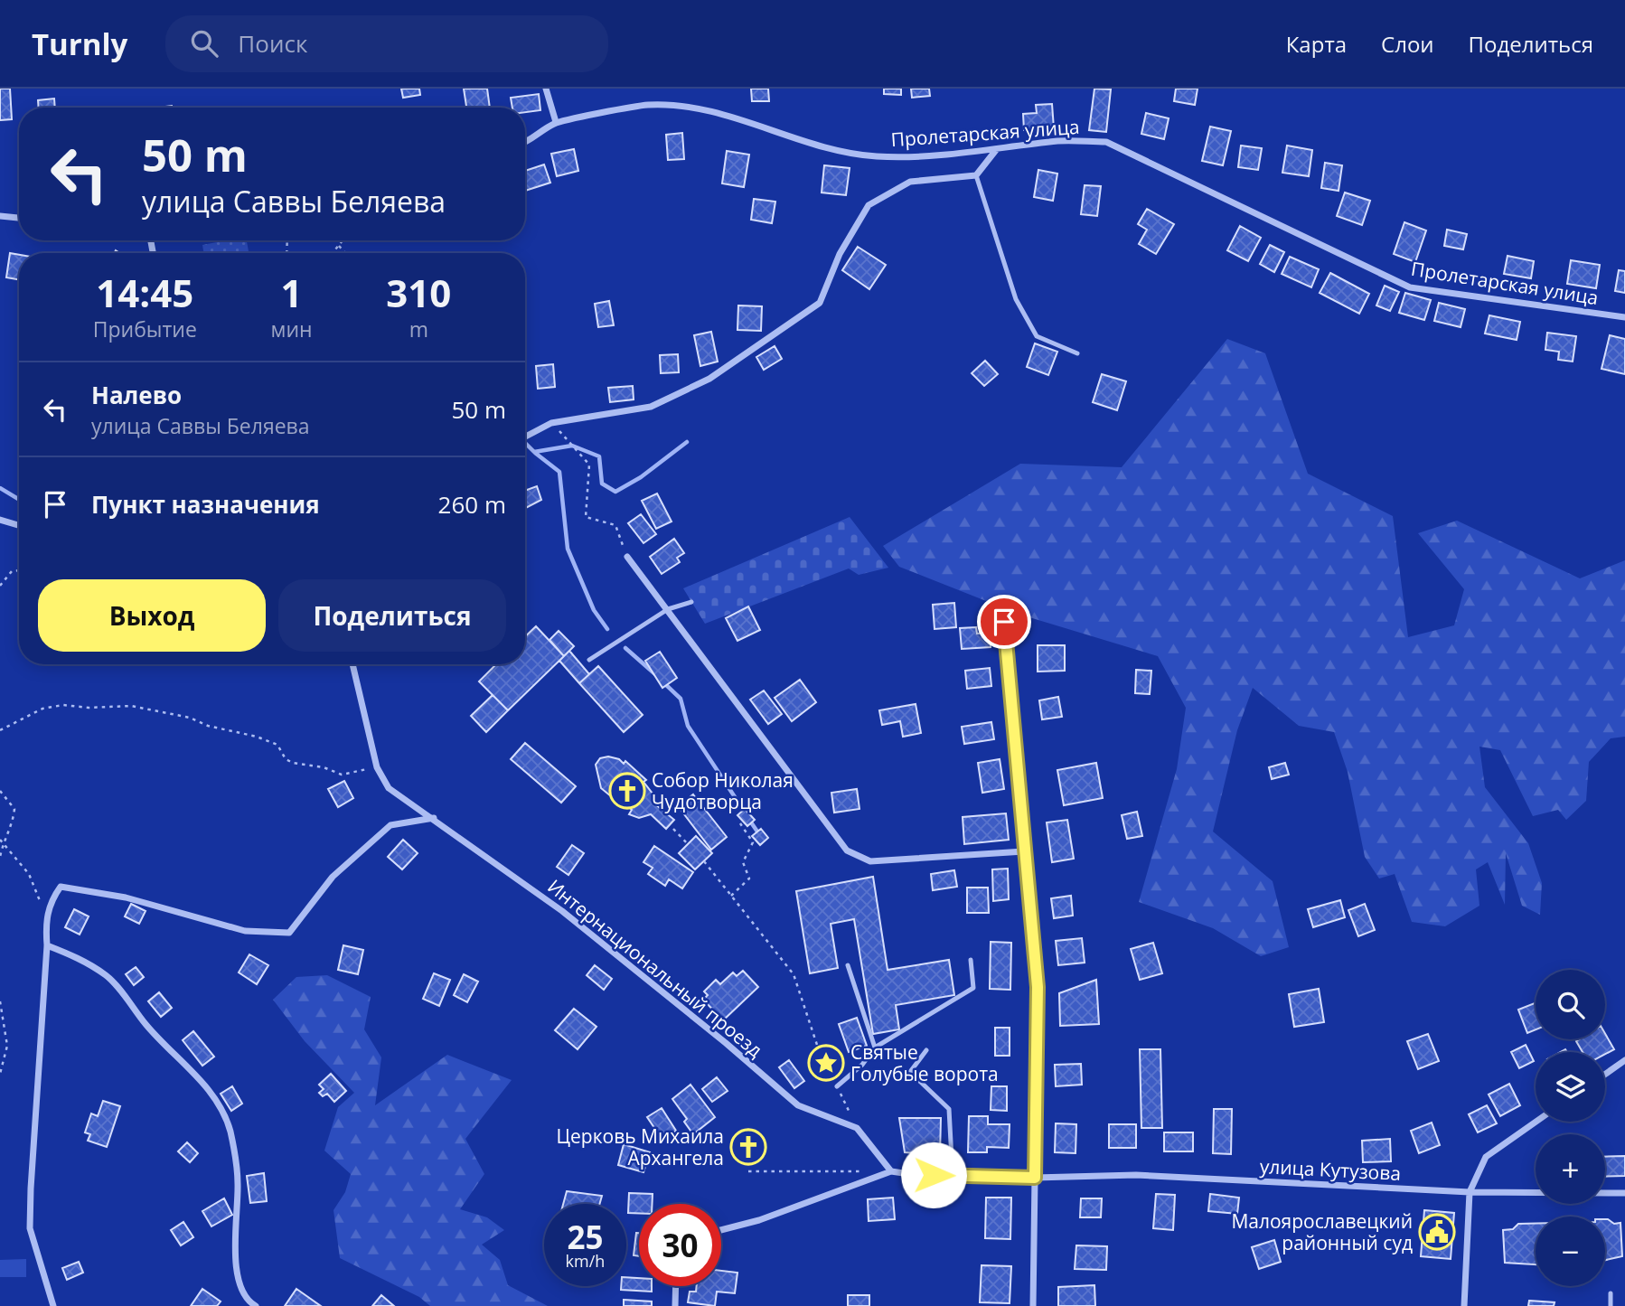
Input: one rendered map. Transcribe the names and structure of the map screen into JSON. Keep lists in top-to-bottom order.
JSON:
{
  "streets": {
    "street": ["Пролетарская улица", "Интернациональный проезд", "улица Кутузова"]
  },
  "places": {
    "church": ["Собор Николая Чудотворца", "Церковь Михаила Архангела"],
    "place": ["Святые Голубые ворота"],
    "public building": ["Малоярославецкий районный суд"]
  },
  "page": {
    "header": "Turnly",
    "search": "Поиск",
    "nav": ["Карта", "Слои", "Поделиться"],
    "turn": ["50 m", "улица Саввы Беляева"],
    "eta": [
      "14:45",
      "Прибытие",
      "1",
      "мин",
      "310",
      "m"
    ],
    "list": [
      {
        "name": "Налево",
        "note": "улица Саввы Беляева",
        "value": "50 m"
      },
      {
        "name": "Пункт назначения",
        "value": "260 m"
      }
    ],
    "buttons": ["Выход", "Поделиться"],
    "map_buttons": ["+", "−"],
    "speed": "25 km/h",
    "limit": "30"
  }
}
